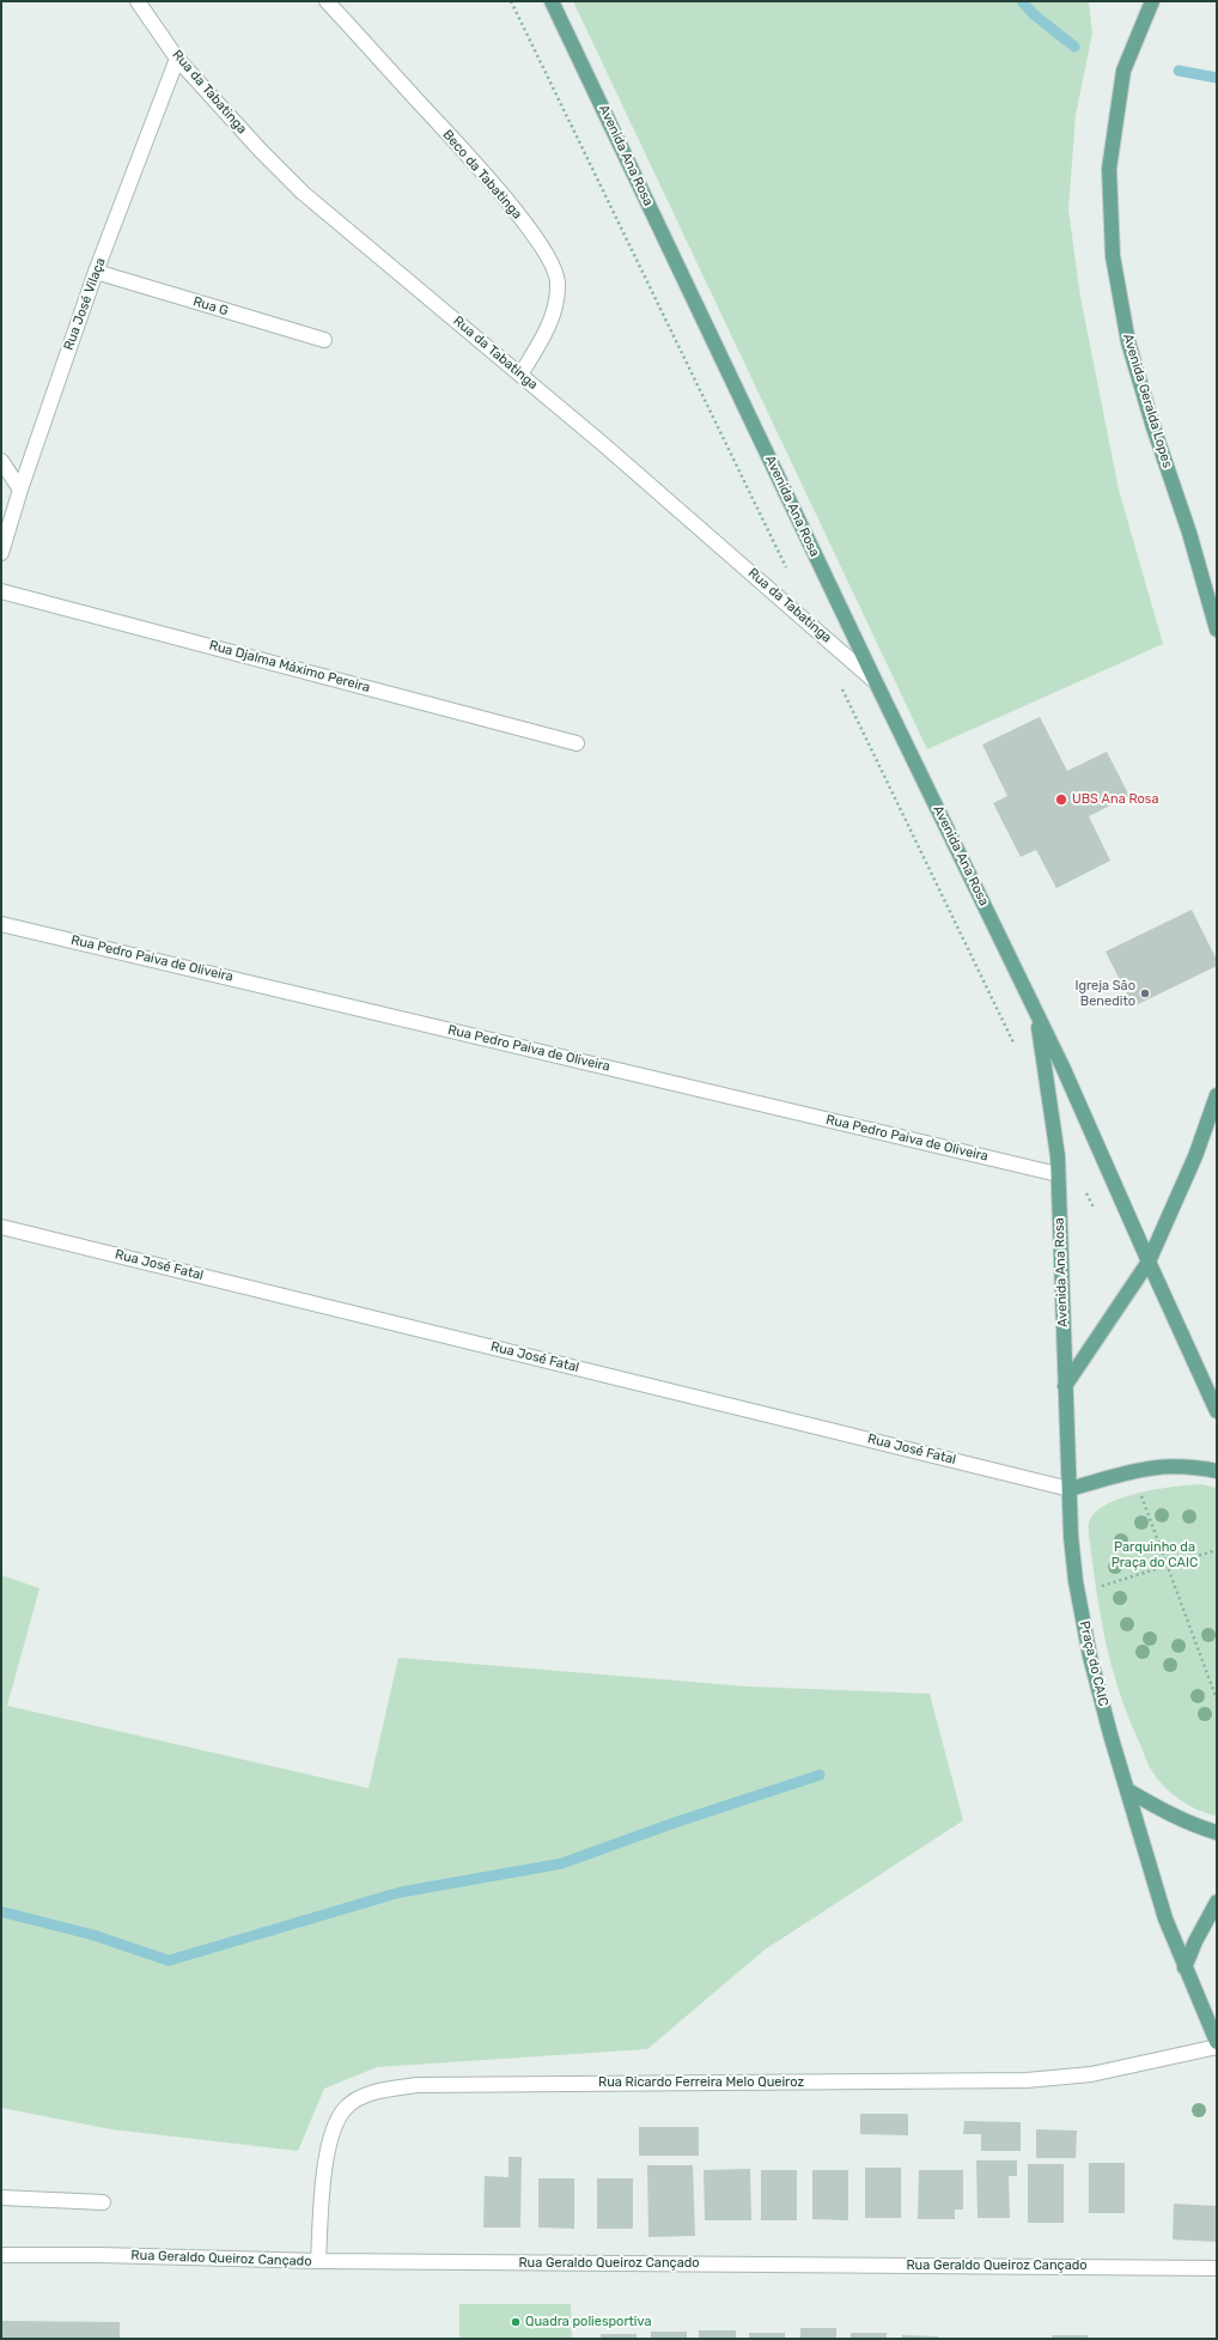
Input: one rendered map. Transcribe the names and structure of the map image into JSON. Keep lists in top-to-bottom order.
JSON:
{
  "streets": {
    "main road": ["Avenida Ana Rosa", "Avenida Geralda Lopes", "Praça do CAIC"],
    "street": [
      "Rua da Tabatinga",
      "Beco da Tabatinga",
      "Rua José Vilaça",
      "Rua G",
      "Rua Djalma Máximo Pereira",
      "Rua Pedro Paiva de Oliveira",
      "Rua José Fatal",
      "Rua Ricardo Ferreira Melo Queiroz",
      "Rua Geraldo Queiroz Cançado"
    ]
  },
  "crossings": [
    ["Rua da Tabatinga", "Avenida Ana Rosa"],
    ["Rua da Tabatinga", "Beco da Tabatinga"],
    ["Rua da Tabatinga", "Rua José Vilaça"],
    ["Avenida Ana Rosa", "Rua Pedro Paiva de Oliveira"],
    ["Avenida Ana Rosa", "Rua José Fatal"],
    ["Avenida Ana Rosa", "Praça do CAIC"],
    ["Rua José Vilaça", "Rua G"],
    ["Rua Ricardo Ferreira Melo Queiroz", "Rua Geraldo Queiroz Cançado"]
  ],
  "parks": ["Parquinho da Praça do CAIC"],
  "places": ["UBS Ana Rosa", "Igreja São Benedito", "Quadra poliesportiva"]
}
